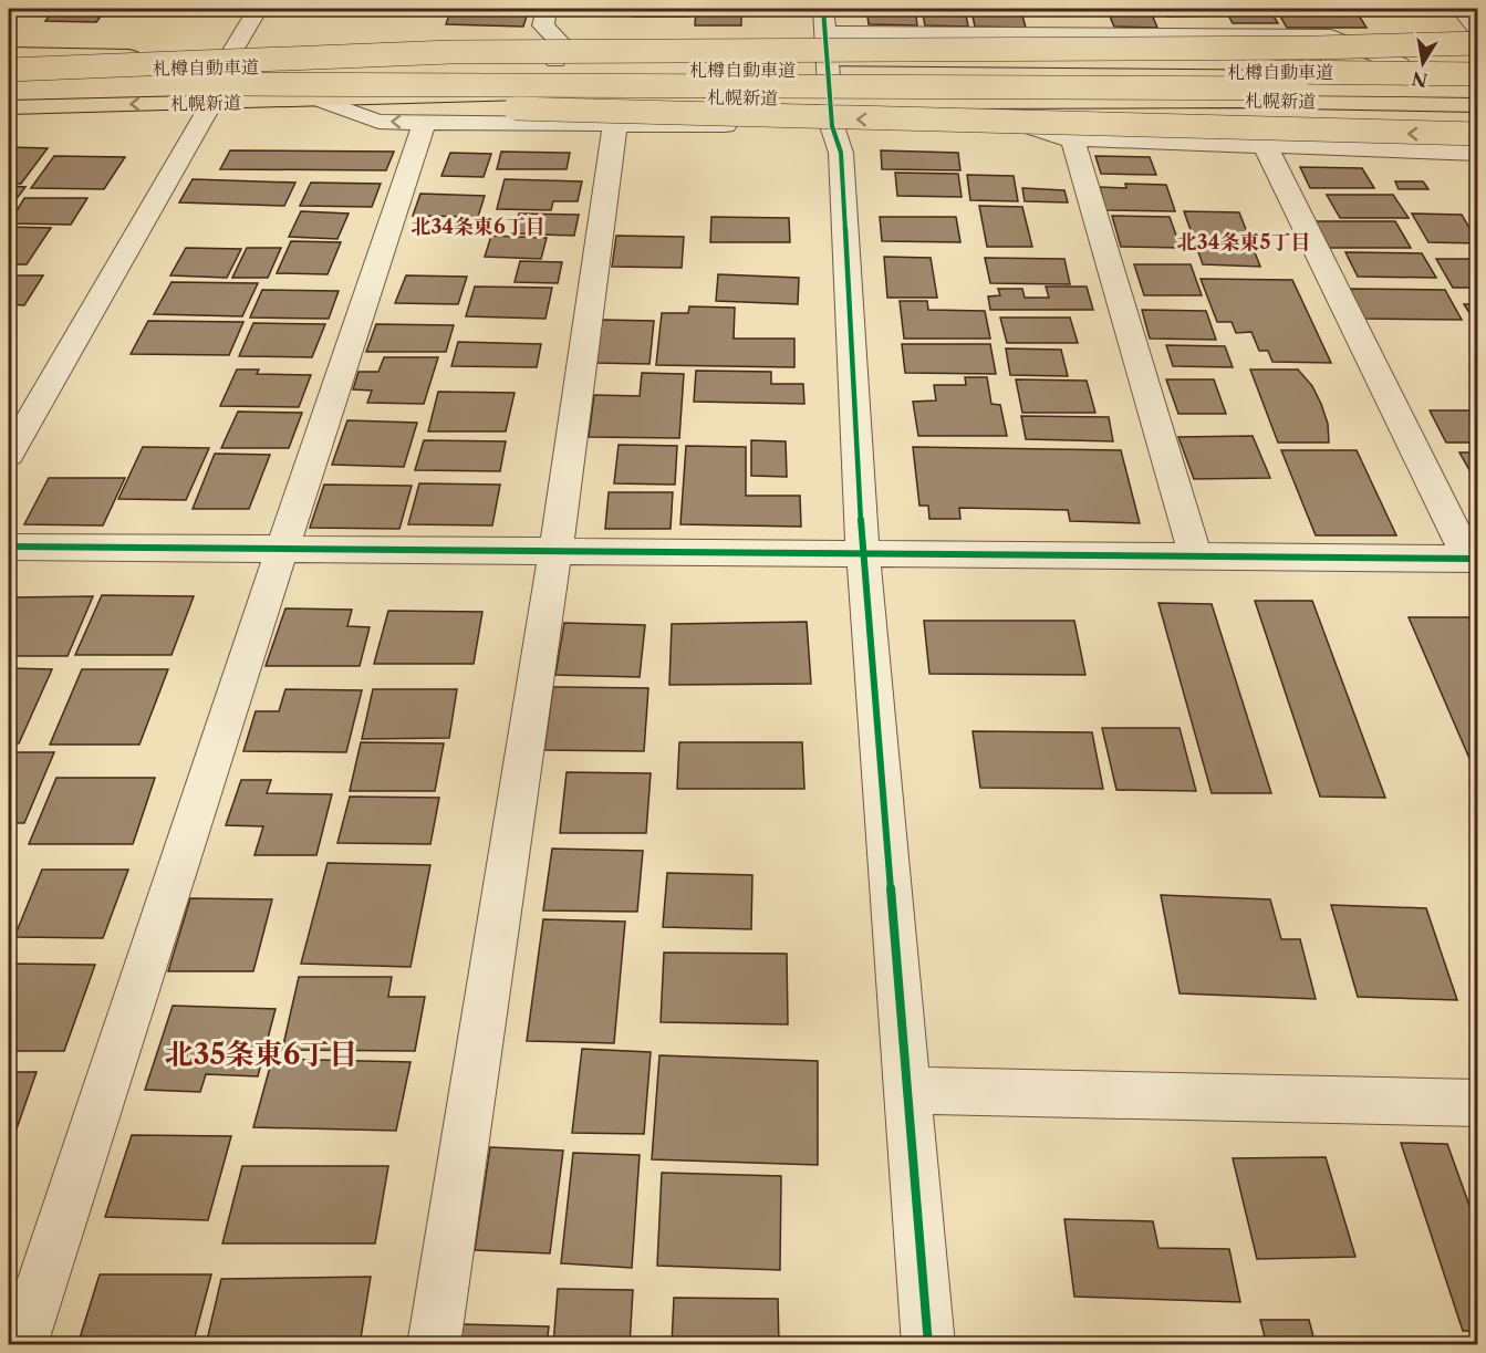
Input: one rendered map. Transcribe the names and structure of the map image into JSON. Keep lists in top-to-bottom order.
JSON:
{
  "streets": {
    "highway": ["札樽自動車道", "札幌新道"]
  },
  "districts": ["北34条東6丁目", "北34条東5丁目", "北35条東6丁目"],
  "north": "bottom"
}
